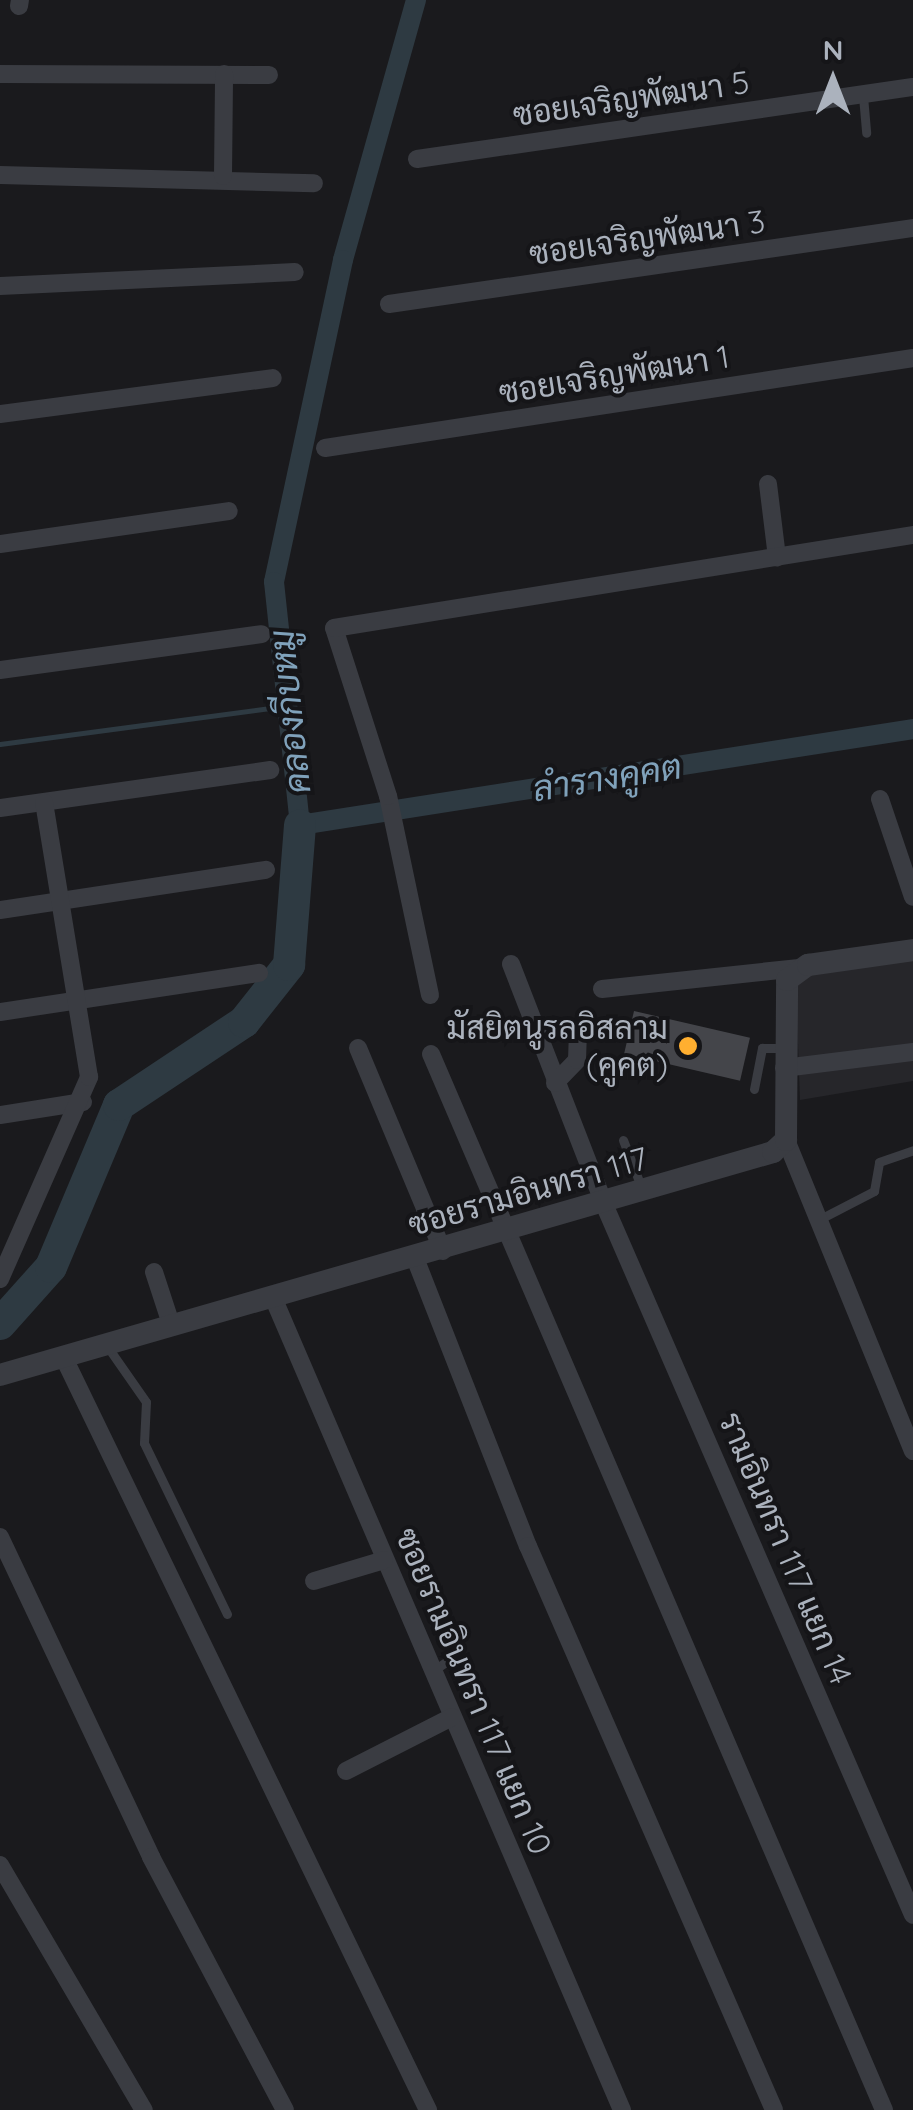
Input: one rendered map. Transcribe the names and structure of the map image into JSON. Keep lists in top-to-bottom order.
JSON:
{
  "streets": {
    "street": [
      "ซอยเจริญพัฒนา 5",
      "ซอยเจริญพัฒนา 3",
      "ซอยเจริญพัฒนา 1",
      "ซอยรามอินทรา 117",
      "รามอินทรา 117 แยก 14",
      "ซอยรามอินทรา 117 แยก 10"
    ]
  },
  "crossings": [
    ["ซอยรามอินทรา 117", "รามอินทรา 117 แยก 14"],
    ["ซอยรามอินทรา 117", "ซอยรามอินทรา 117 แยก 10"]
  ],
  "water": ["คลองกีบหมู", "ลำรางคูคต"],
  "places": ["มัสยิตนูรลอิสลาม (คูคต)"],
  "north": "top"
}
